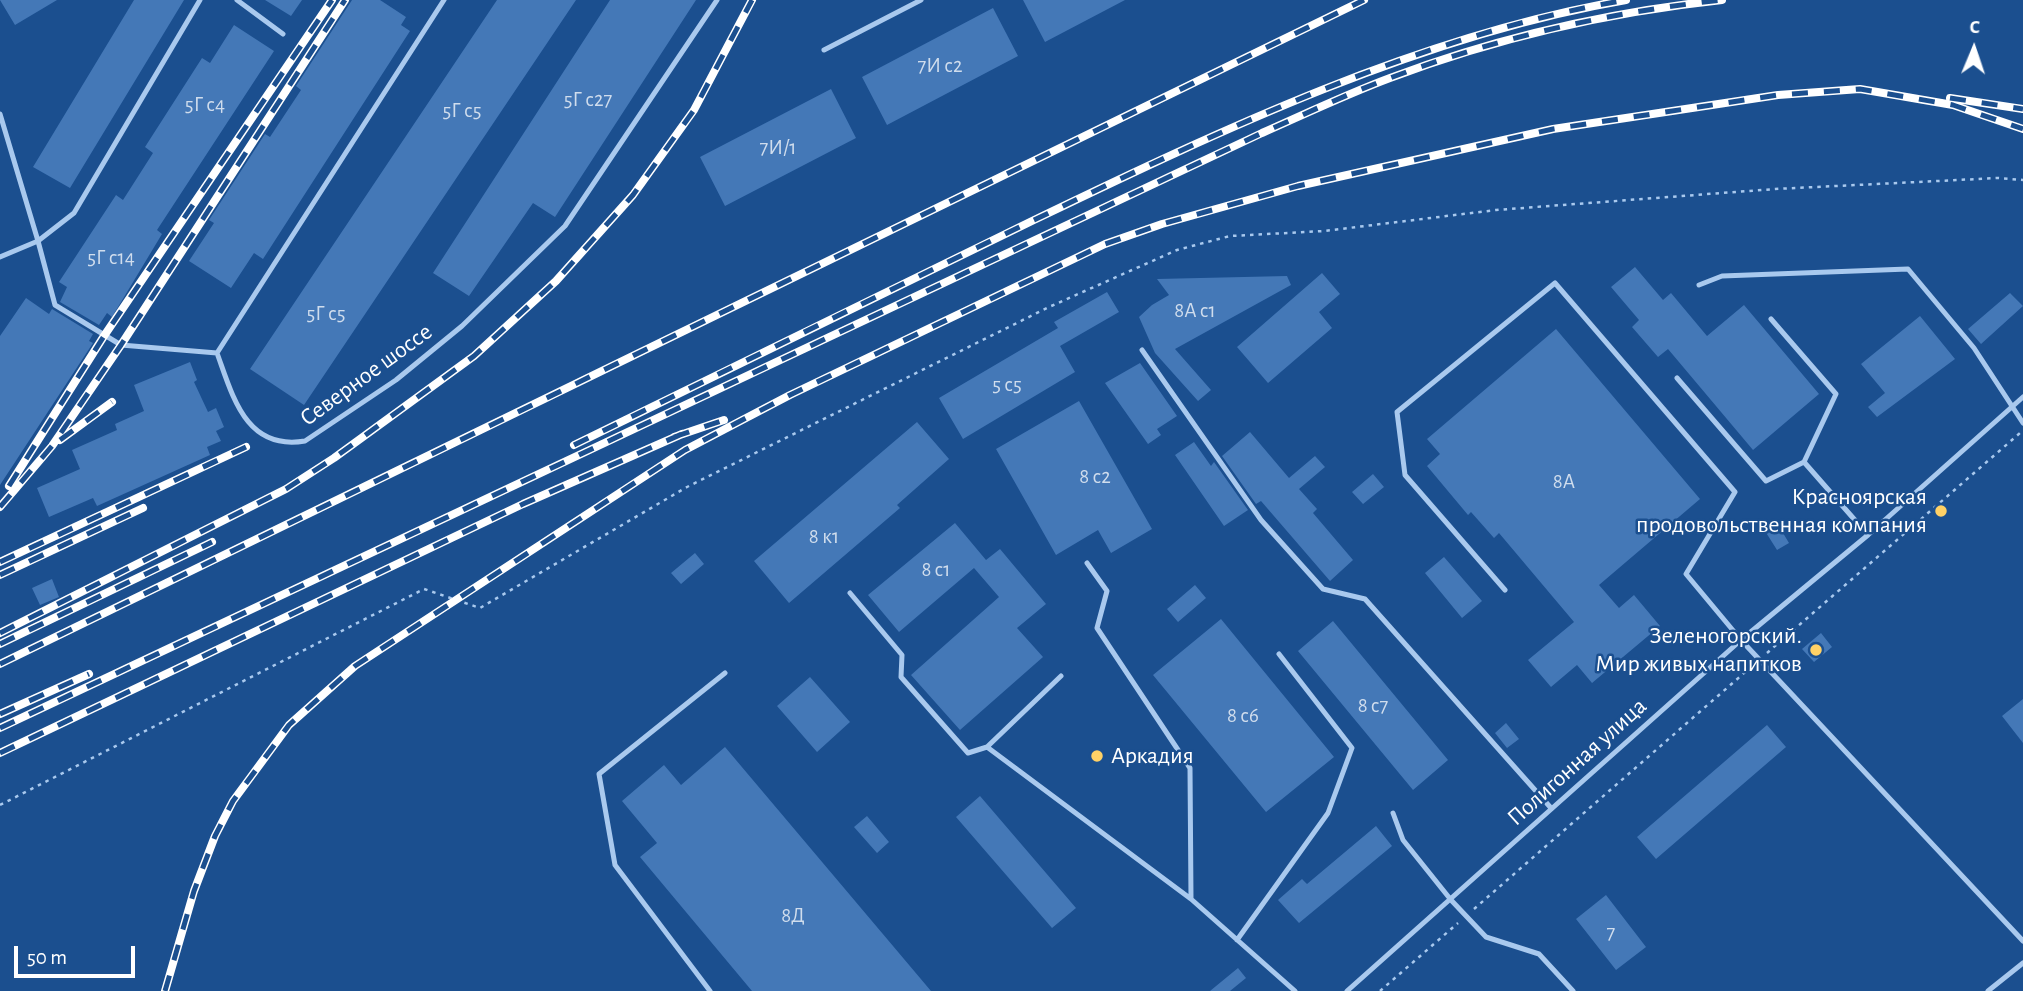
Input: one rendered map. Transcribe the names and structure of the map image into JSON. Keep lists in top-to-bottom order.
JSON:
{
  "streets": {
    "lane": ["Северное шоссе", "Полигонная улица"]
  },
  "places": ["Красноярская продовольственная компания", "Зеленогорский. Мир живых напитков", "Аркадия"],
  "house_numbers": [
    "7И с2",
    "5Г с27",
    "5Г с4",
    "5Г с5",
    "7И/1",
    "5Г с14",
    "8А с1",
    "5Г с5",
    "5 с5",
    "8 с2",
    "8А",
    "8 к1",
    "8 с1",
    "8 с7",
    "8 с6",
    "8Д",
    "7"
  ],
  "scale_bar": "50 m",
  "north": "top"
}
